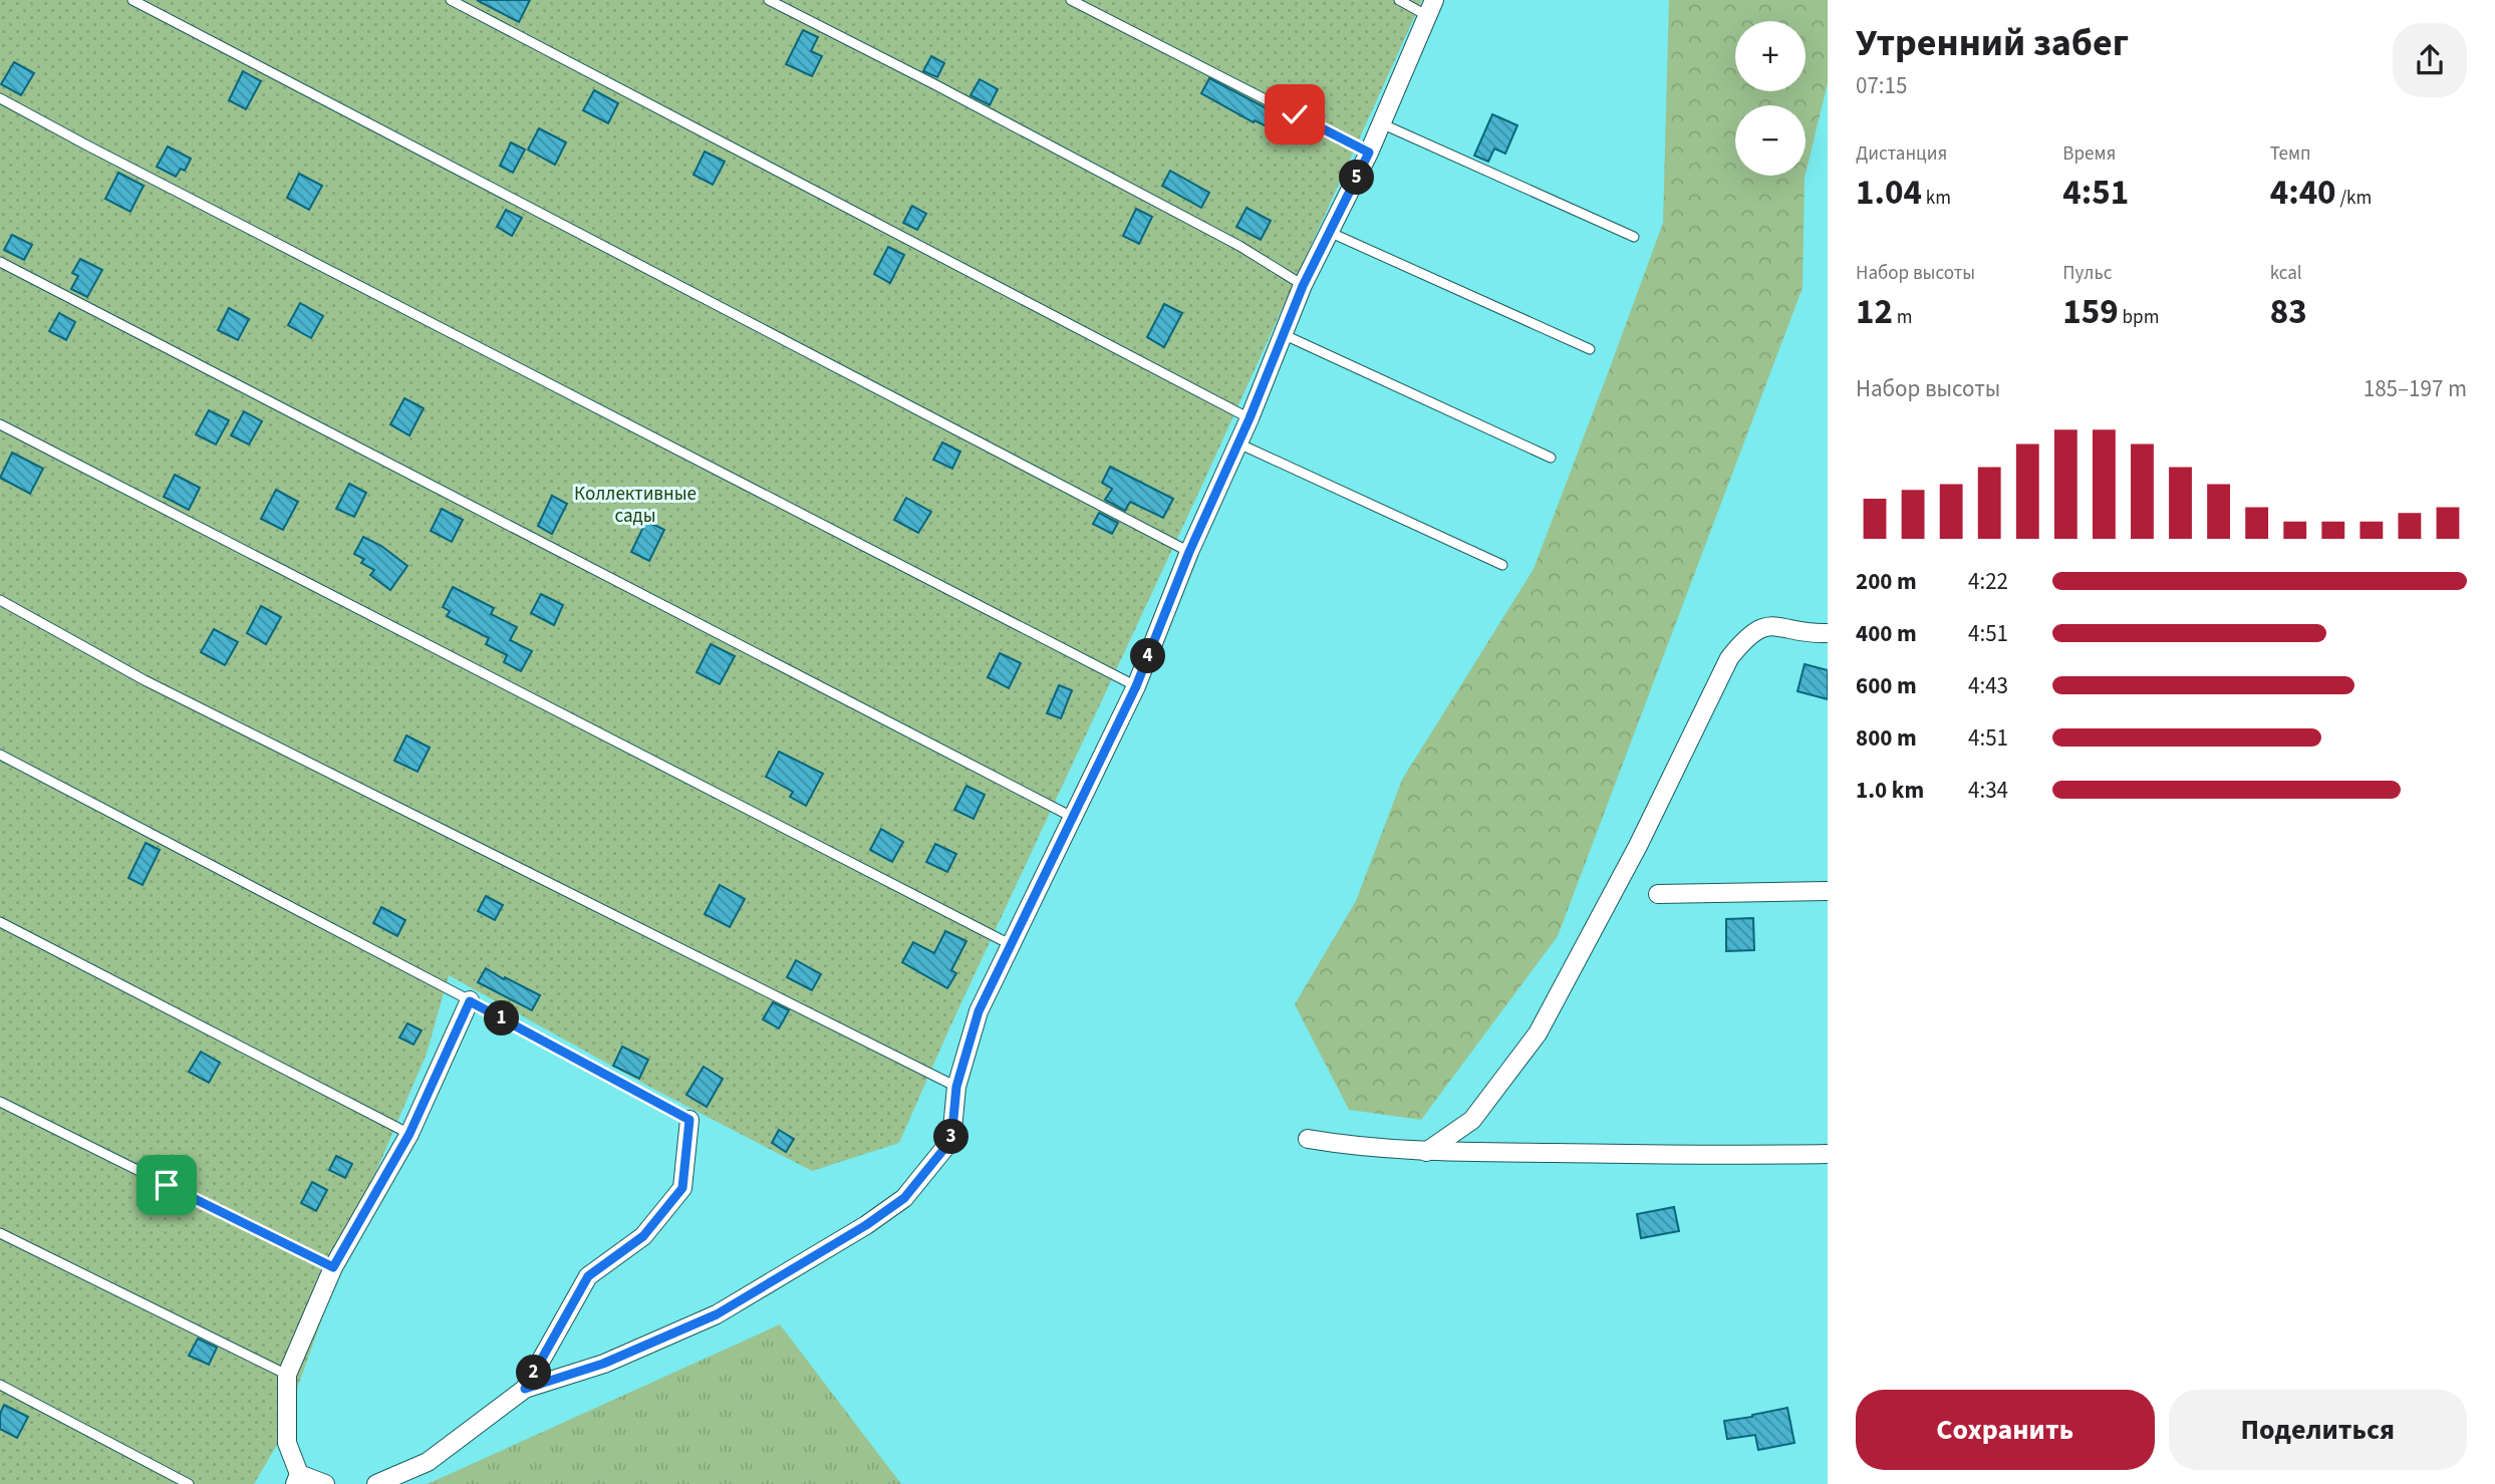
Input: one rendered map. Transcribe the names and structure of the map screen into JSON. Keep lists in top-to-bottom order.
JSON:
{
  "parks": ["Коллективные сады"],
  "page": {
    "heading": ["Утренний забег", "07:15"],
    "map_buttons": ["+", "−"],
    "stats": [
      ["Дистанция", "1.04 km"],
      ["Время", "4:51"],
      ["Темп", "4:40 /km"],
      ["Набор высоты", "12 m"],
      ["Пульс", "159 bpm"],
      ["kcal", "83"]
    ],
    "pins": [
      "5",
      "4",
      "1",
      "3",
      "2"
    ],
    "chart": ["Набор высоты", "185–197 m"],
    "list": [
      {
        "name": "200 m",
        "note": "4:22"
      },
      {
        "name": "400 m",
        "note": "4:51"
      },
      {
        "name": "600 m",
        "note": "4:43"
      },
      {
        "name": "800 m",
        "note": "4:51"
      },
      {
        "name": "1.0 km",
        "note": "4:34"
      }
    ],
    "buttons": ["Сохранить", "Поделиться"]
  }
}
